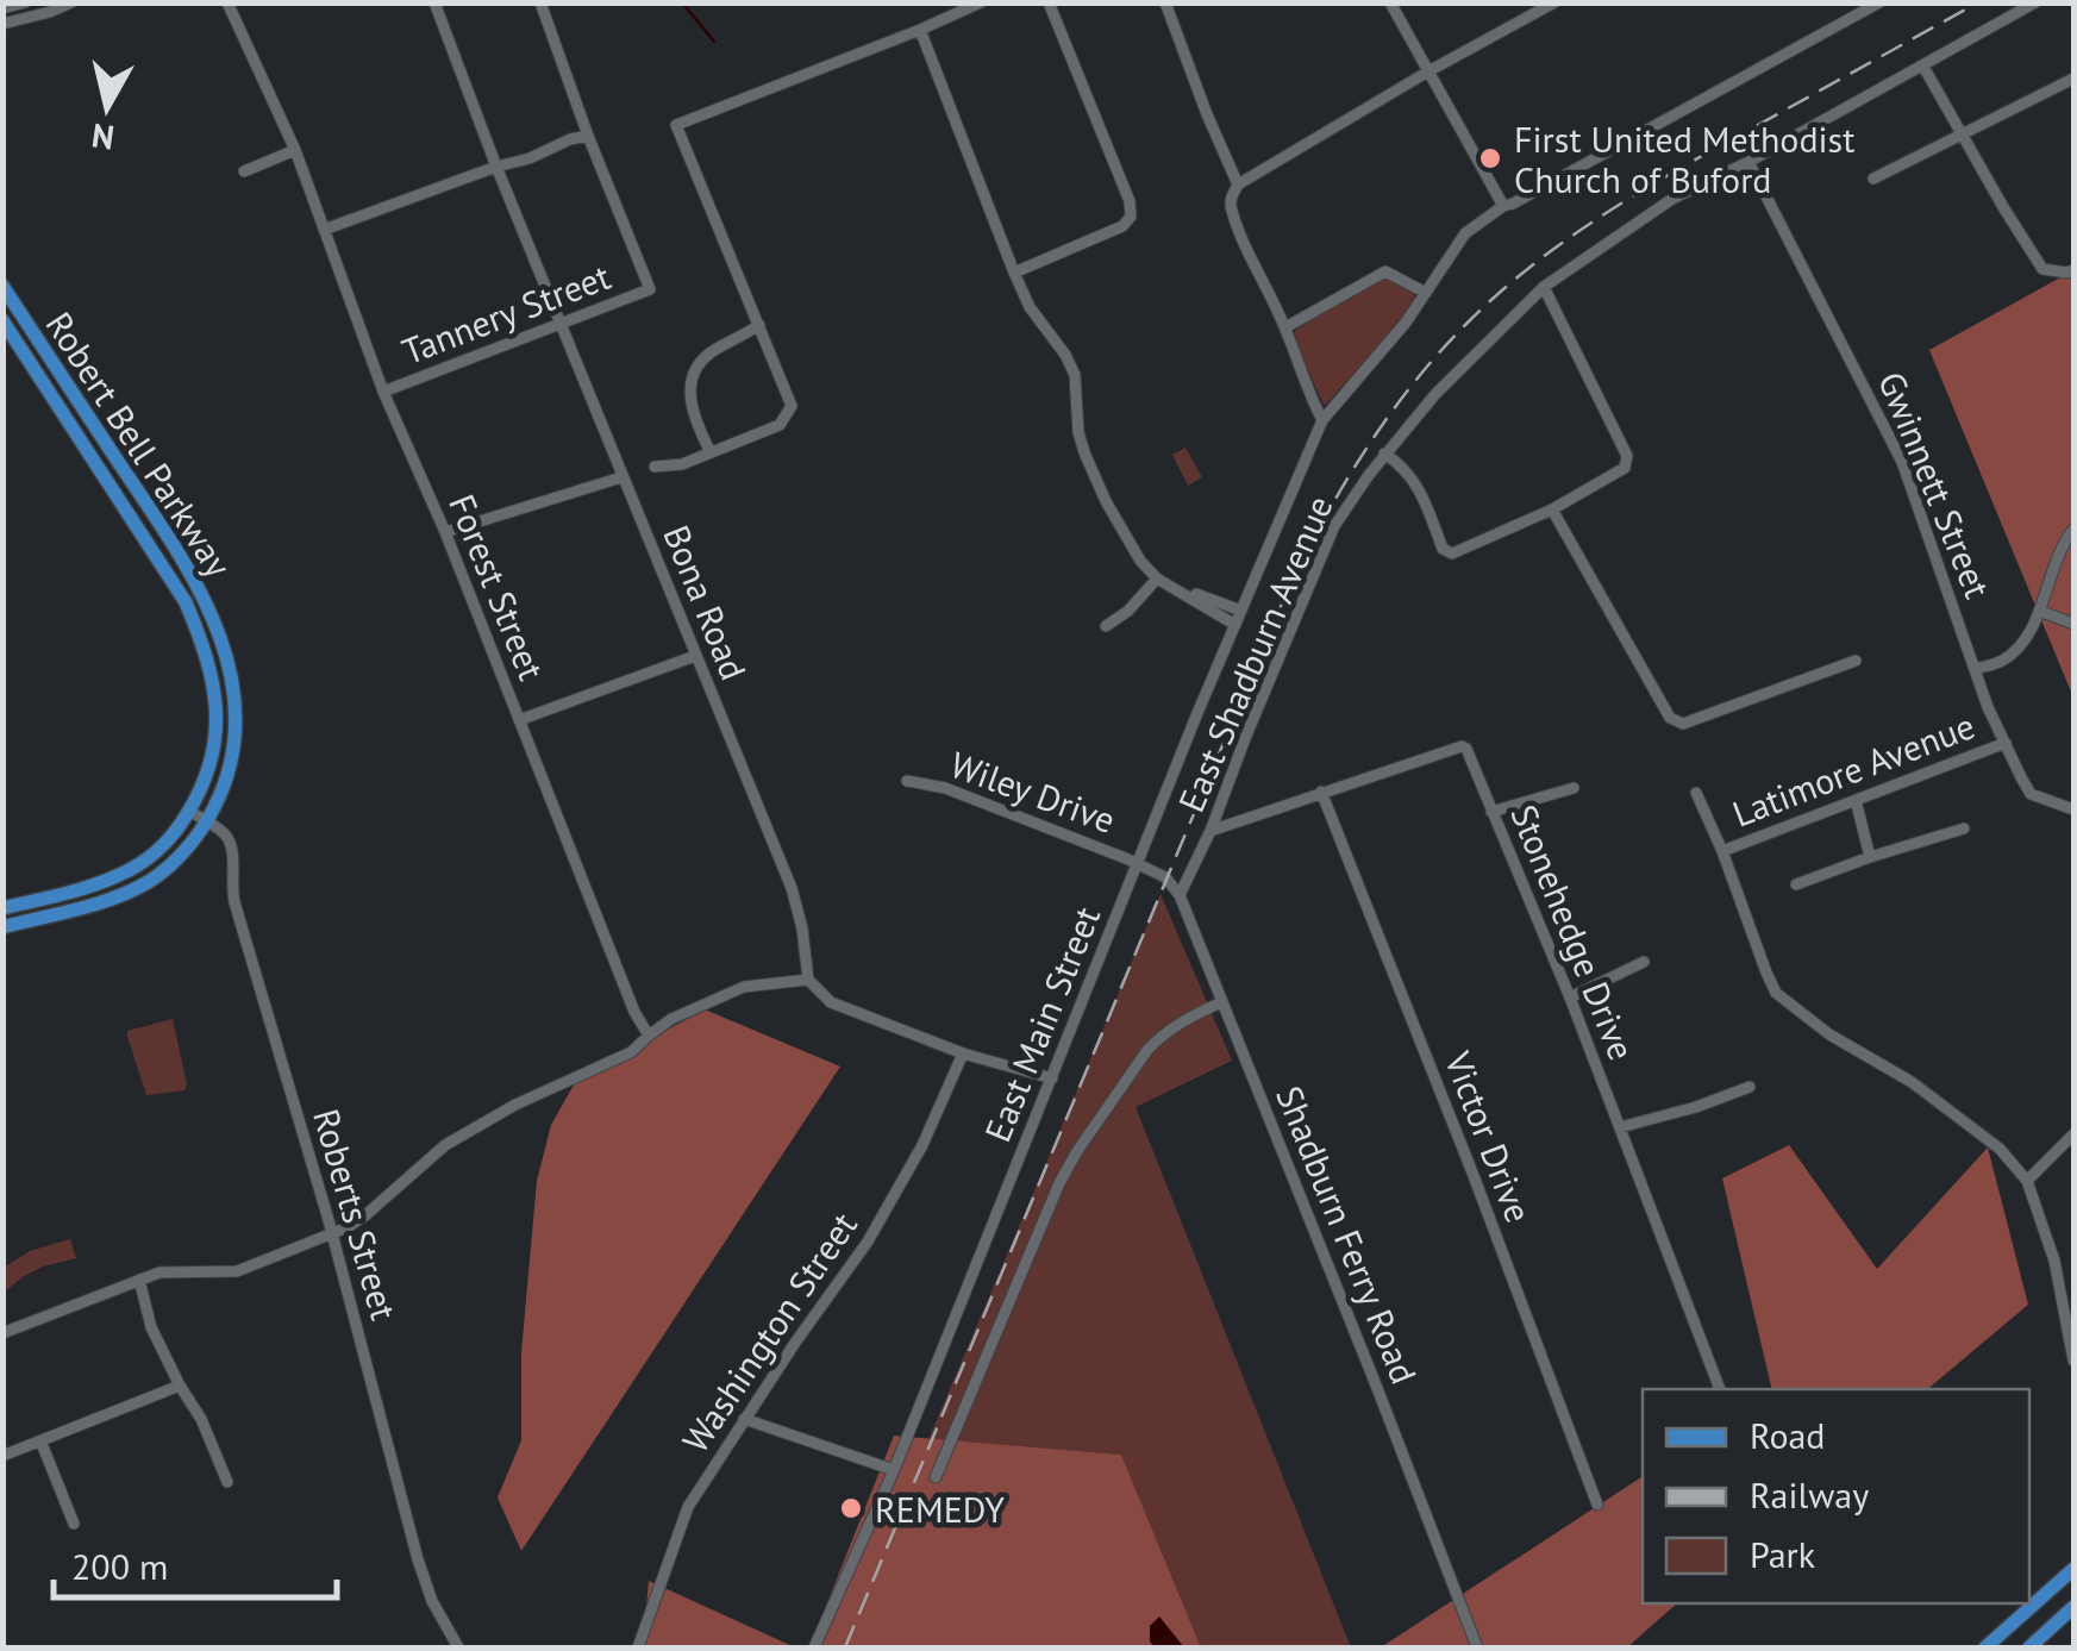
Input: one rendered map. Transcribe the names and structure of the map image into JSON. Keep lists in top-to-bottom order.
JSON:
{
  "streets": {
    "main road": ["Robert Bell Parkway"],
    "street": [
      "Tannery Street",
      "Gwinnett Street",
      "Forest Street",
      "Bona Road",
      "East Shadburn Avenue",
      "Latimore Avenue",
      "Wiley Drive",
      "Stonehedge Drive",
      "East Main Street",
      "Victor Drive",
      "Roberts Street",
      "Shadburn Ferry Road",
      "Washington Street"
    ]
  },
  "crossings": [
    ["Tannery Street", "Forest Street"],
    ["Tannery Street", "Bona Road"],
    ["Robert Bell Parkway", "Roberts Street"],
    ["Gwinnett Street", "East Shadburn Avenue"],
    ["Gwinnett Street", "Latimore Avenue"],
    ["East Shadburn Avenue", "Stonehedge Drive"],
    ["East Shadburn Avenue", "Shadburn Ferry Road"],
    ["Wiley Drive", "East Main Street"],
    ["Stonehedge Drive", "Victor Drive"]
  ],
  "places": ["First United Methodist Church of Buford", "REMEDY"],
  "legend": ["Road", "Railway", "Park"],
  "scale_bar": "200 m",
  "north": "bottom"
}
